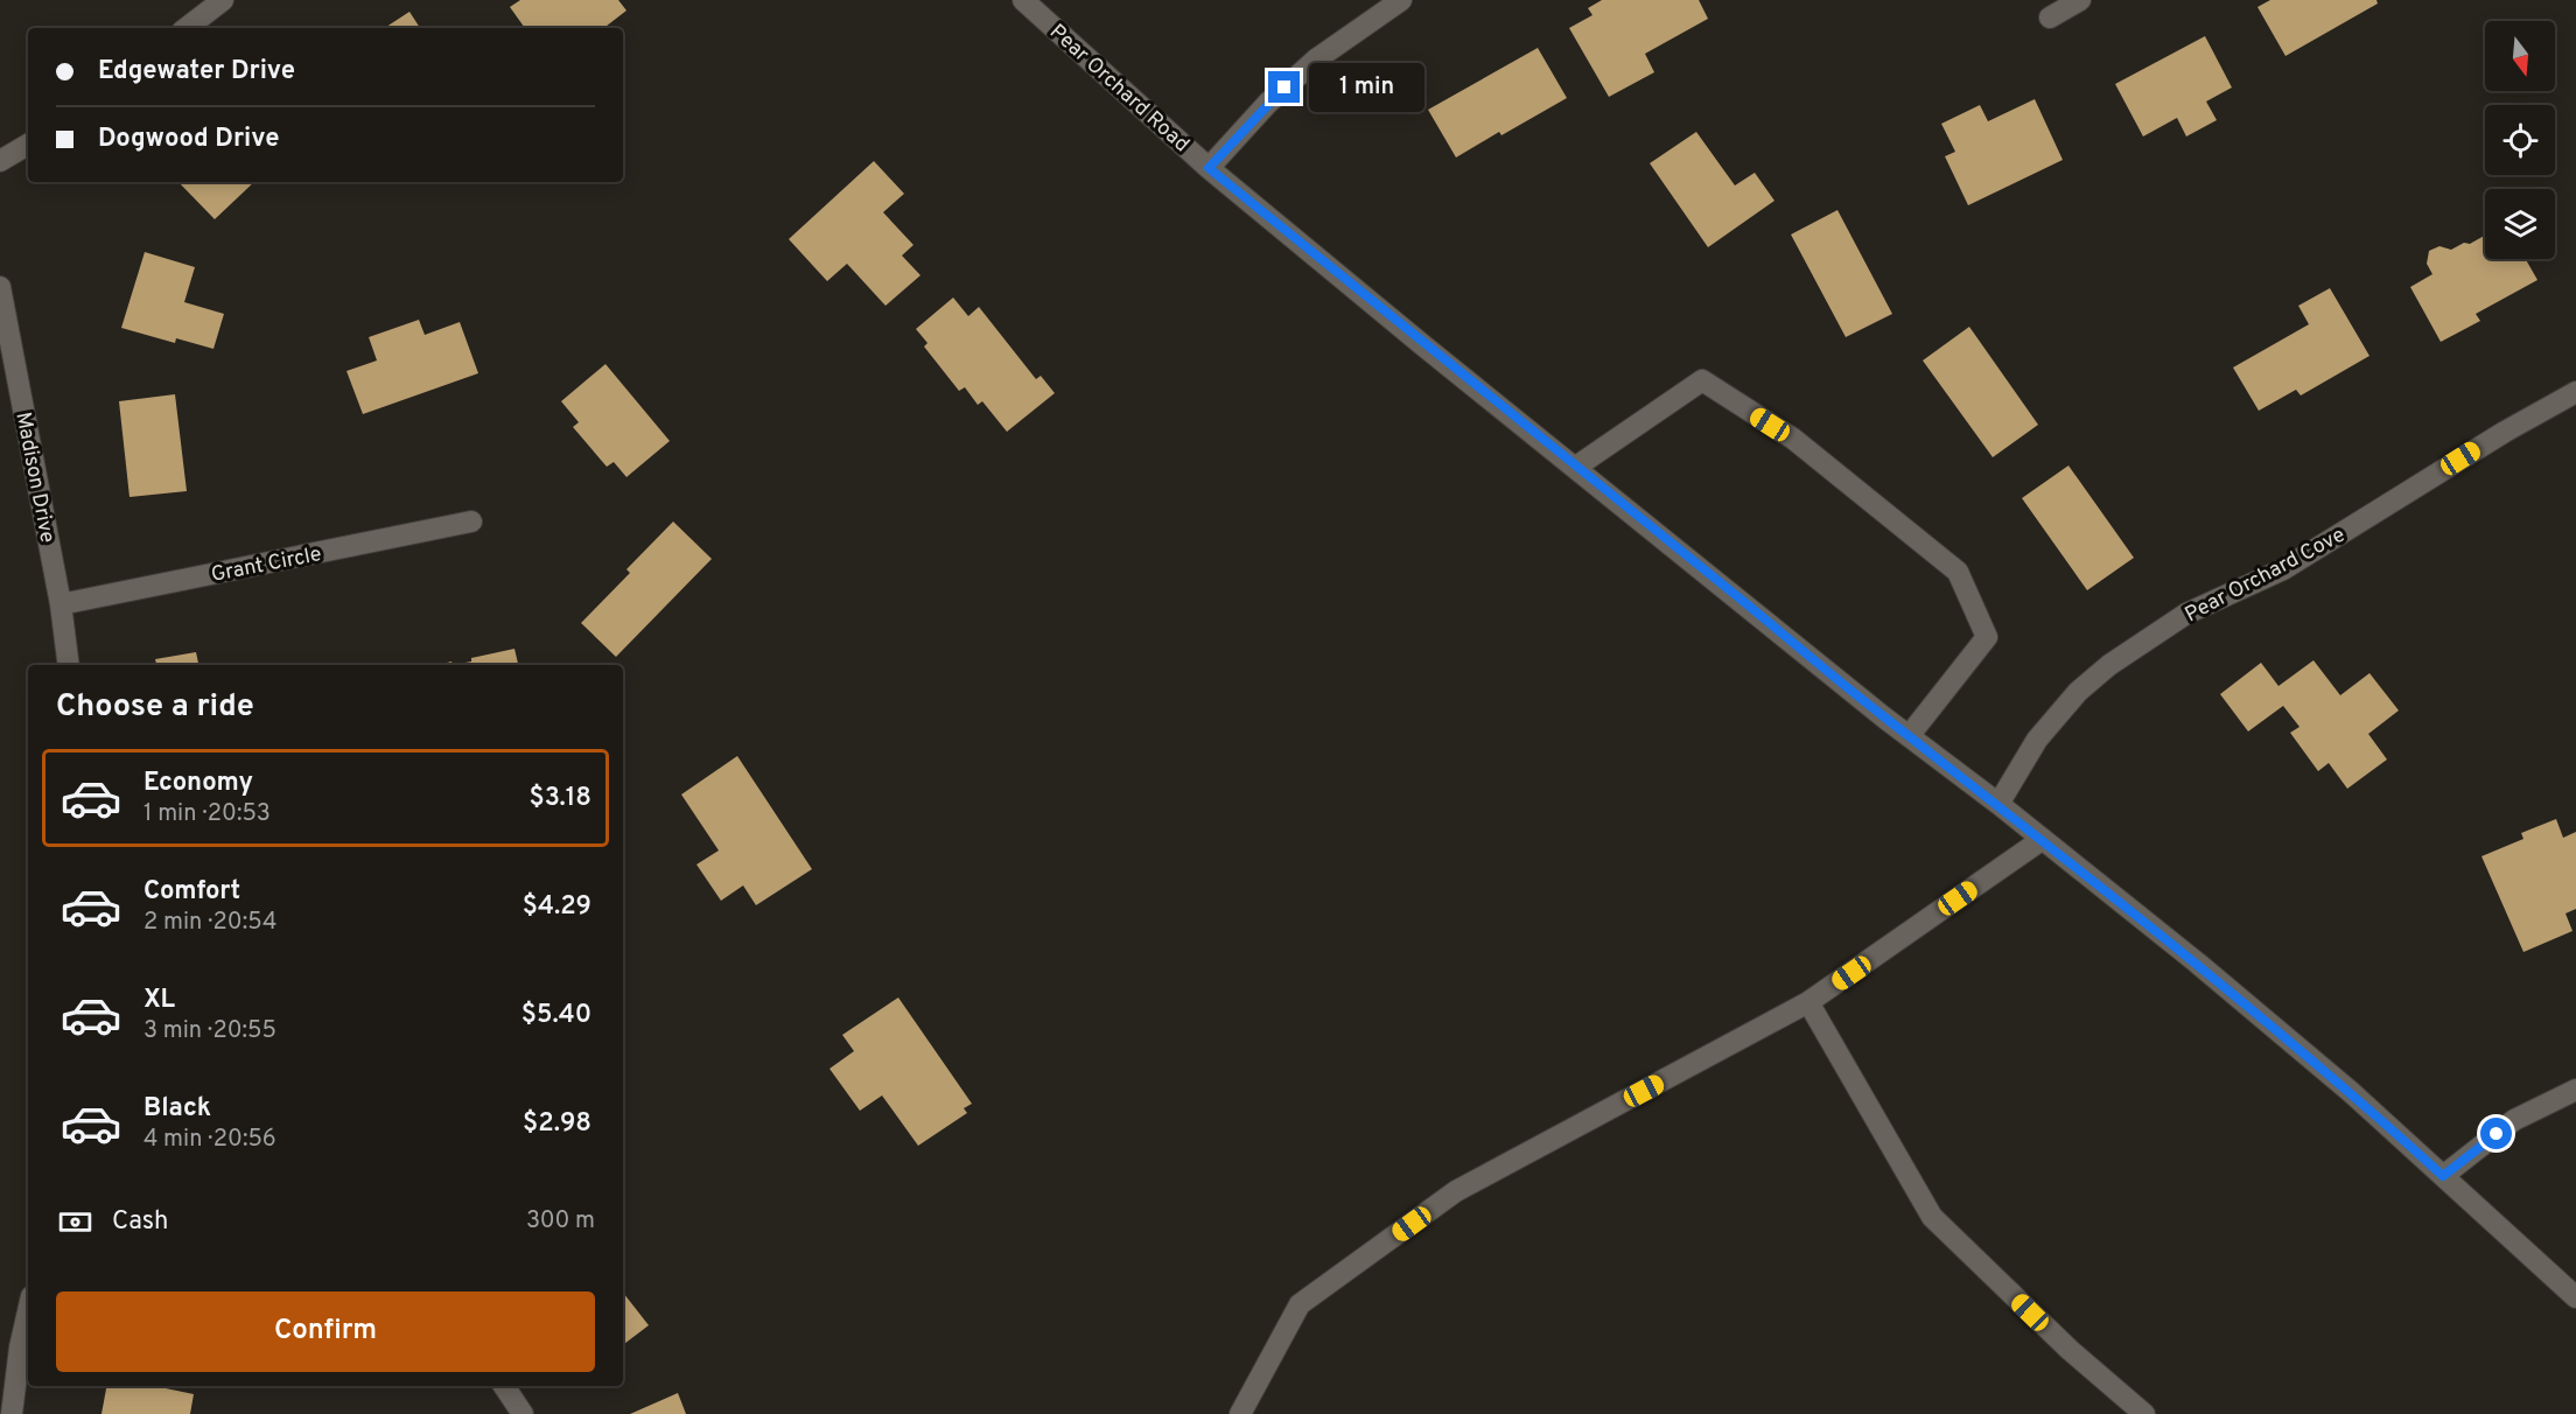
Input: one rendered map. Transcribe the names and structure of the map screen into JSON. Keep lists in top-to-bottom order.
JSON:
{
  "streets": {
    "street": [
      "Pear Orchard Road",
      "Madison Drive",
      "Grant Circle",
      "Pear Orchard Cove"
    ]
  },
  "crossings": [
    ["Pear Orchard Road", "Pear Orchard Cove"],
    ["Madison Drive", "Grant Circle"]
  ],
  "north": "bottom",
  "page": {
    "banner": ["Edgewater Drive", "Dogwood Drive"],
    "bubble": "1 min",
    "heading": "Choose a ride",
    "list": [
      {
        "name": "Economy",
        "note": "1 min · 20:53",
        "value": "$3.18"
      },
      {
        "name": "Comfort",
        "note": "2 min · 20:54",
        "value": "$4.29"
      },
      {
        "name": "XL",
        "note": "3 min · 20:55",
        "value": "$5.40"
      },
      {
        "name": "Black",
        "note": "4 min · 20:56",
        "value": "$2.98"
      }
    ],
    "pay": ["Cash", "300 m"],
    "buttons": "Confirm"
  }
}
